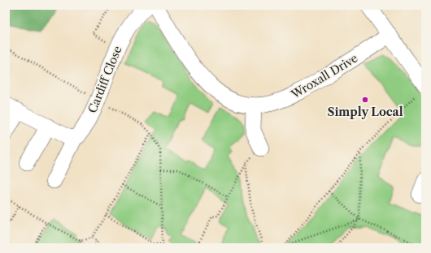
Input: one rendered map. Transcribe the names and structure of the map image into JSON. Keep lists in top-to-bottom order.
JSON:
{
  "streets": {
    "street": ["Wroxall Drive", "Cardiff Close"]
  },
  "places": ["Simply Local"]
}
